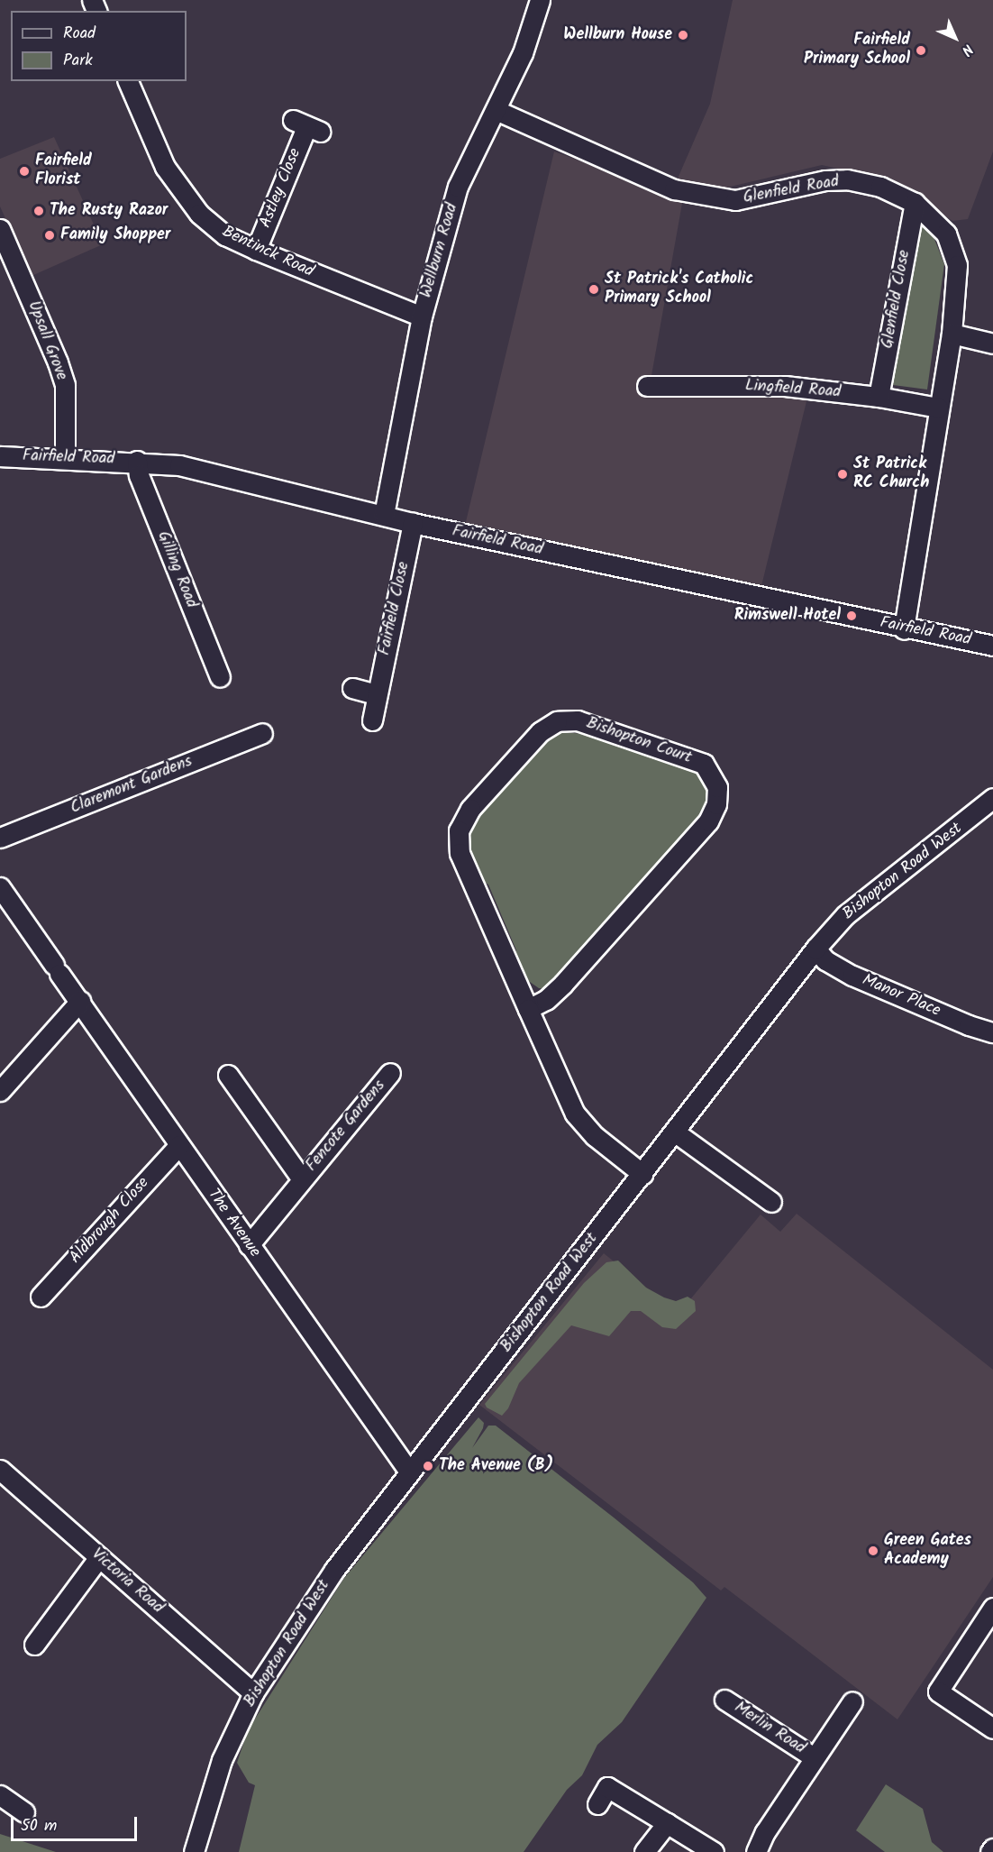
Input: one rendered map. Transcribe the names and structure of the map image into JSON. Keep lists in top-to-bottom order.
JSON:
{
  "streets": {
    "street": [
      "Astley Close",
      "Glenfield Road",
      "Wellburn Road",
      "Bentinck Road",
      "Glenfield Close",
      "Upsall Grove",
      "Lingfield Road",
      "Fairfield Road",
      "Gilling Road",
      "Fairfield Close",
      "Bishopton Court",
      "Claremont Gardens",
      "Bishopton Road West",
      "Manor Place",
      "Fencote Gardens",
      "Aldbrough Close",
      "The Avenue",
      "Victoria Road",
      "Merlin Road"
    ]
  },
  "crossings": [
    ["Astley Close", "Bentinck Road"],
    ["Glenfield Road", "Wellburn Road"],
    ["Glenfield Road", "Glenfield Close"],
    ["Glenfield Road", "Lingfield Road"],
    ["Glenfield Road", "Fairfield Road"],
    ["Wellburn Road", "Bentinck Road"],
    ["Wellburn Road", "Fairfield Road"],
    ["Glenfield Close", "Lingfield Road"],
    ["Upsall Grove", "Fairfield Road"],
    ["Fairfield Road", "Gilling Road"],
    ["Fairfield Road", "Fairfield Close"],
    ["Bishopton Court", "Bishopton Road West"],
    ["Bishopton Road West", "Manor Place"],
    ["Bishopton Road West", "The Avenue"],
    ["Bishopton Road West", "Victoria Road"],
    ["Fencote Gardens", "The Avenue"],
    ["Aldbrough Close", "The Avenue"]
  ],
  "places": [
    "Wellburn House",
    "Fairfield Primary School",
    "Fairfield Florist",
    "The Rusty Razor",
    "Family Shopper",
    "St Patrick's Catholic Primary School",
    "St Patrick RC Church",
    "Rimswell Hotel",
    "The Avenue (B)",
    "Green Gates Academy"
  ],
  "legend": ["Road", "Park"],
  "scale_bar": "50 m",
  "north": "bottom right"
}
